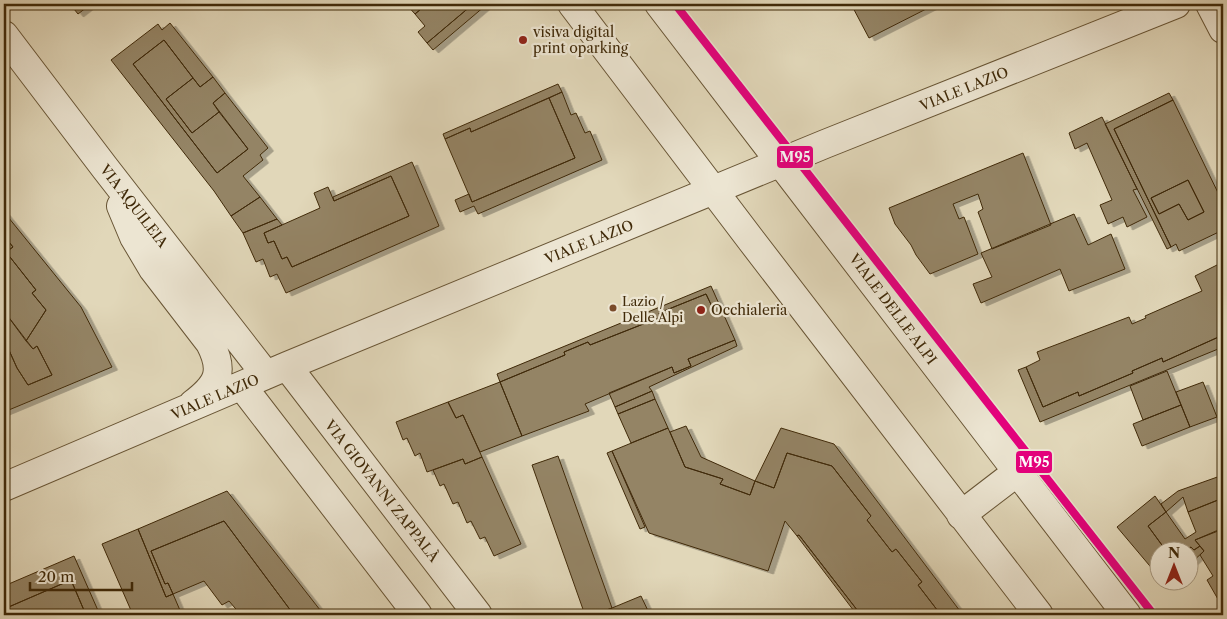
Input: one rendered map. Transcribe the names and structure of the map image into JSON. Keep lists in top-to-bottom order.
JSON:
{
  "streets": {
    "street": [
      "VIALE LAZIO",
      "VIA AQUILEIA",
      "VIALE DELLE ALPI",
      "VIA GIOVANNI ZAPPALÀ"
    ]
  },
  "crossings": [
    ["VIALE LAZIO", "VIA AQUILEIA"],
    ["VIALE LAZIO", "VIALE DELLE ALPI"],
    ["VIALE LAZIO", "VIA GIOVANNI ZAPPALÀ"],
    ["VIA AQUILEIA", "VIA GIOVANNI ZAPPALÀ"]
  ],
  "places": ["visiva digital print oparking", "Lazio / Delle Alpi", "Occhialeria"],
  "lines": ["transit line M95"],
  "scale_bar": "20 m",
  "north": "top"
}
